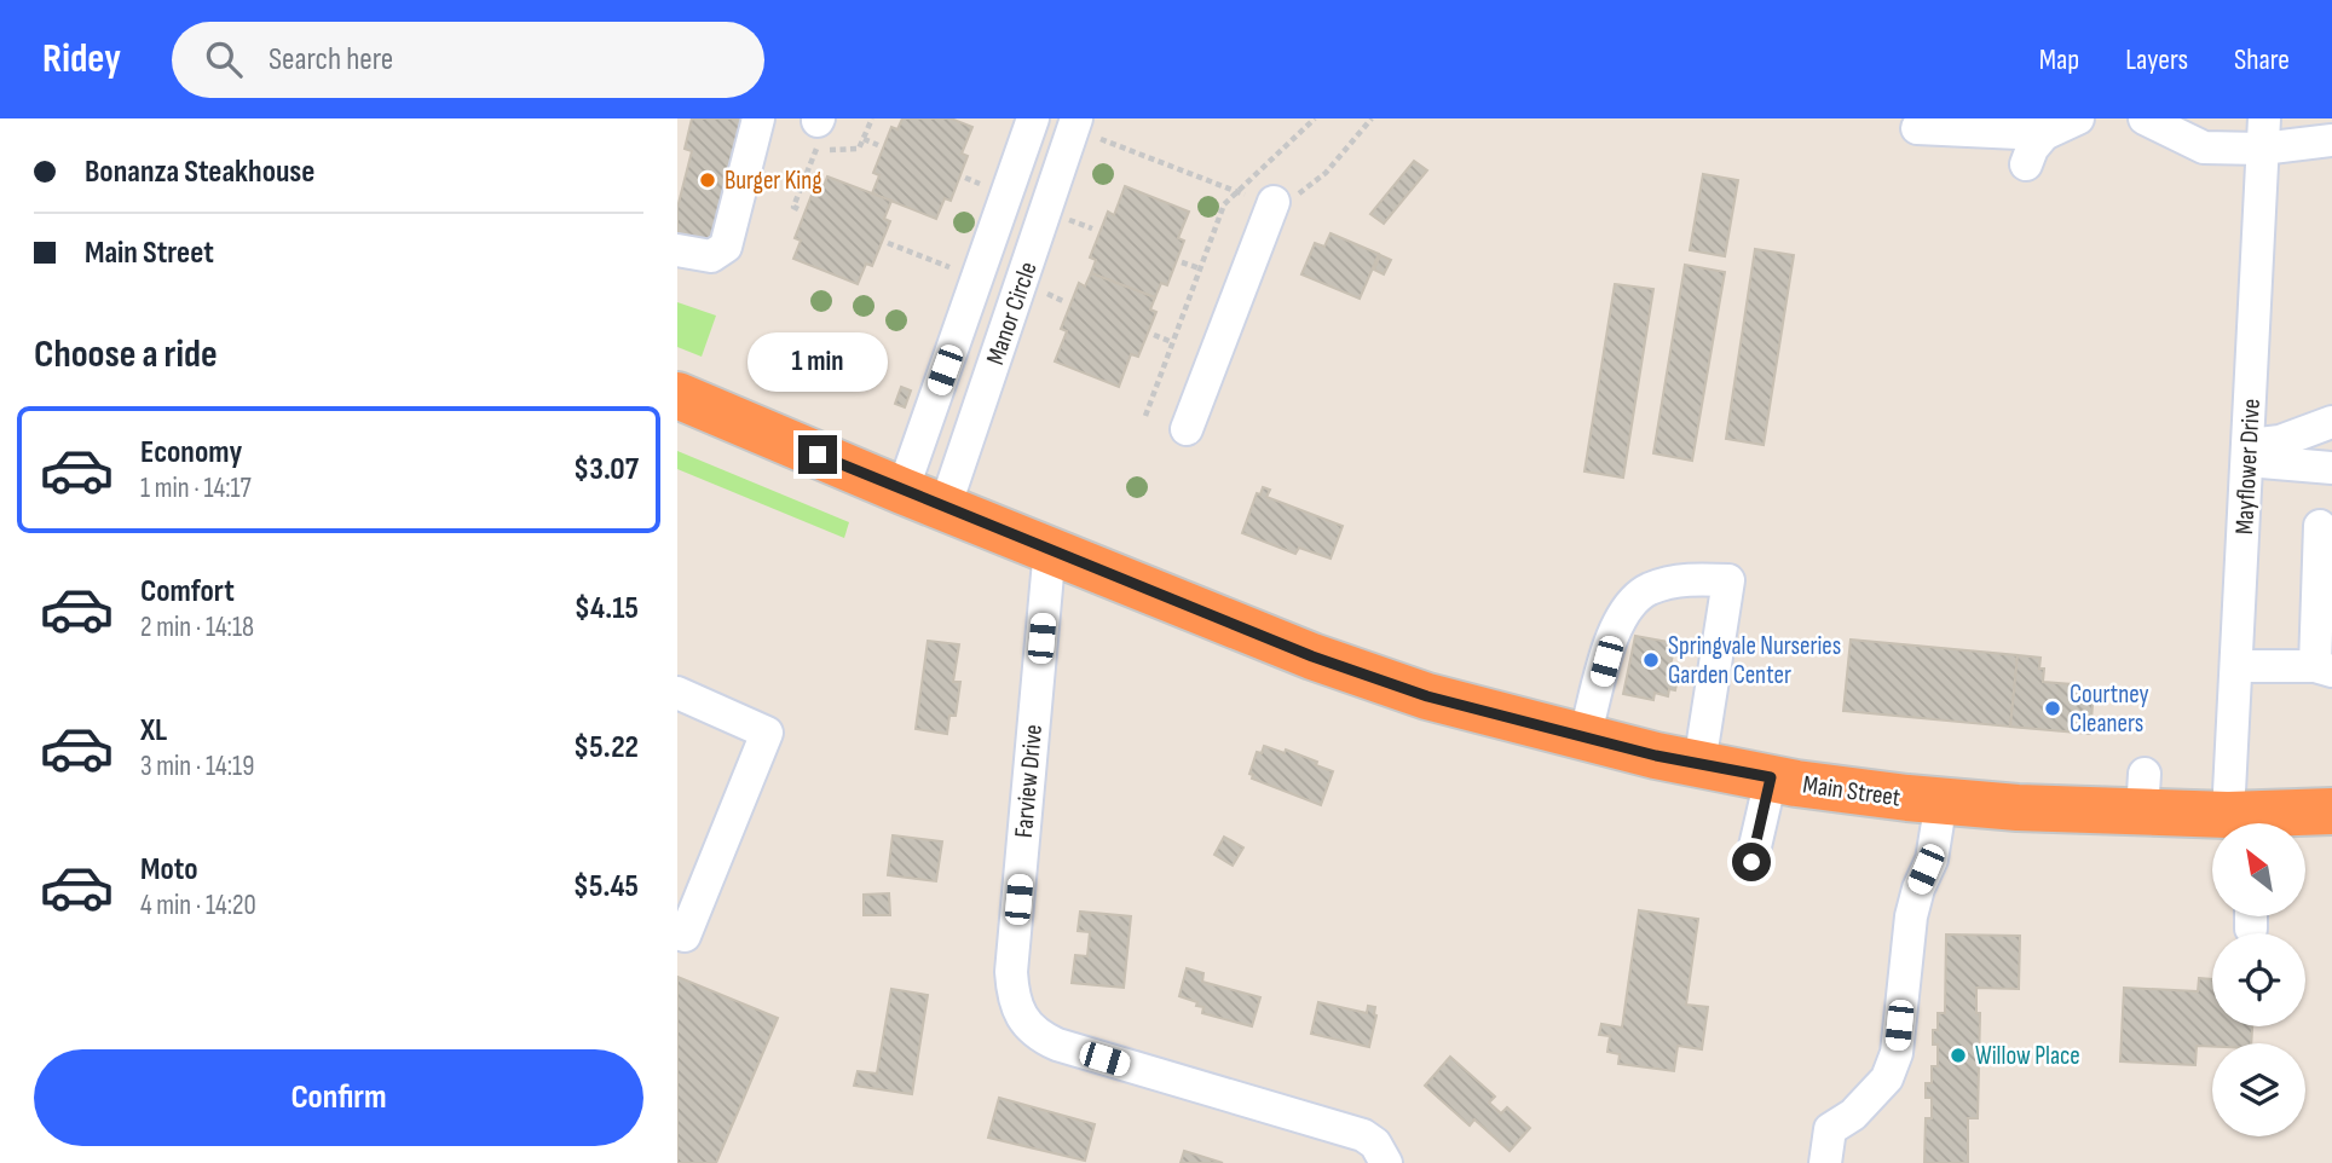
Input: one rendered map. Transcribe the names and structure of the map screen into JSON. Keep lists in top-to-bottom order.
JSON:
{
  "streets": {
    "highway": ["Main Street"],
    "street": ["Manor Circle", "Mayflower Drive", "Farview Drive"]
  },
  "crossings": [
    ["Manor Circle", "Main Street"],
    ["Mayflower Drive", "Main Street"],
    ["Farview Drive", "Main Street"]
  ],
  "places": [
    "Burger King",
    "Springvale Nurseries Garden Center",
    "Courtney Cleaners",
    "Willow Place"
  ],
  "north": "top left",
  "page": {
    "header": "Ridey",
    "search": "Search here",
    "nav": ["Map", "Layers", "Share"],
    "banner": ["Bonanza Steakhouse", "Main Street"],
    "heading": "Choose a ride",
    "bubble": "1 min",
    "list": [
      {
        "name": "Economy",
        "note": "1 min · 14:17",
        "value": "$3.07"
      },
      {
        "name": "Comfort",
        "note": "2 min · 14:18",
        "value": "$4.15"
      },
      {
        "name": "XL",
        "note": "3 min · 14:19",
        "value": "$5.22"
      },
      {
        "name": "Moto",
        "note": "4 min · 14:20",
        "value": "$5.45"
      }
    ],
    "buttons": "Confirm"
  }
}
